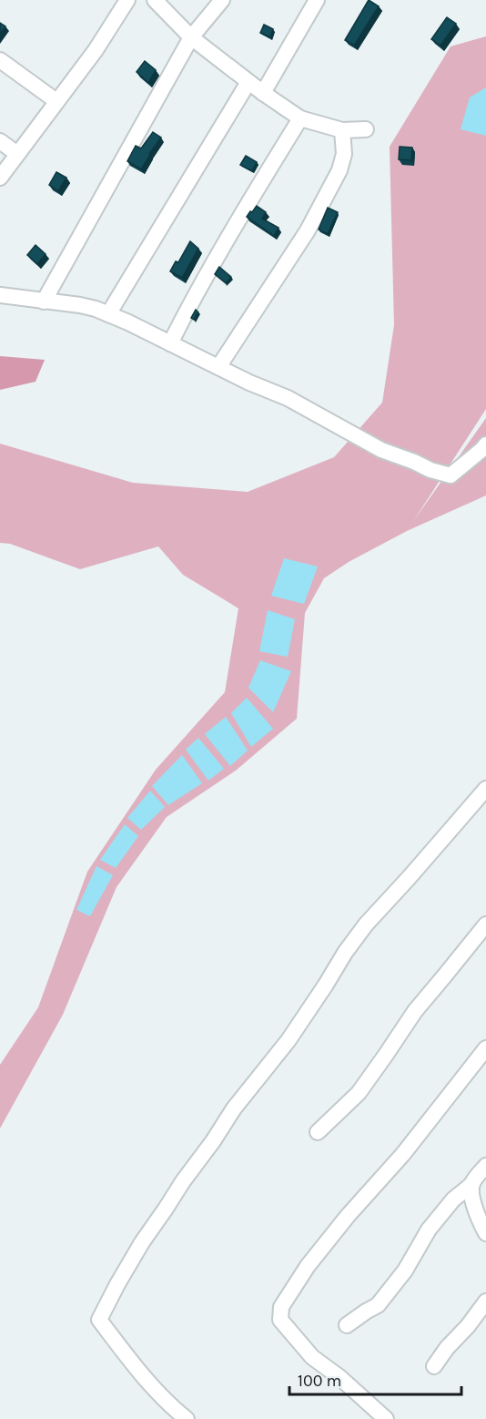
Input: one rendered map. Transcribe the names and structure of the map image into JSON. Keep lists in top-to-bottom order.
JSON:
{
  "scale_bar": "100 m"
}
